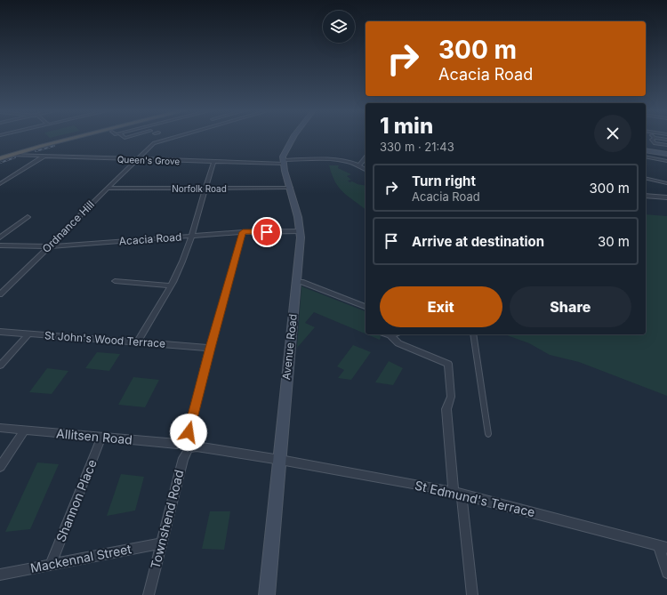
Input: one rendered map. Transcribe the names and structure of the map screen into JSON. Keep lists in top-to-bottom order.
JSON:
{
  "streets": {
    "main road": ["Avenue Road"],
    "street": [
      "Queen's Grove",
      "Norfolk Road",
      "Ordnance Hill",
      "Acacia Road",
      "St John's Wood Terrace",
      "Allitsen Road",
      "St Edmund's Terrace",
      "Shannon Place",
      "Townshend Road",
      "Mackennal Street"
    ]
  },
  "crossings": [
    ["Queen's Grove", "Ordnance Hill"],
    ["Queen's Grove", "Avenue Road"],
    ["Norfolk Road", "Ordnance Hill"],
    ["Norfolk Road", "Avenue Road"],
    ["Ordnance Hill", "Acacia Road"],
    ["Acacia Road", "Avenue Road"],
    ["St John's Wood Terrace", "Allitsen Road"],
    ["Avenue Road", "St Edmund's Terrace"],
    ["Avenue Road", "Townshend Road"],
    ["Allitsen Road", "Shannon Place"],
    ["St Edmund's Terrace", "Townshend Road"],
    ["Shannon Place", "Mackennal Street"],
    ["Townshend Road", "Mackennal Street"]
  ],
  "page": {
    "turn": ["300 m", "Acacia Road"],
    "heading": ["1 min", "330 m · 21:43"],
    "list": [
      {
        "name": "Turn right",
        "note": "Acacia Road",
        "value": "300 m"
      },
      {
        "name": "Arrive at destination",
        "value": "30 m"
      }
    ],
    "buttons": ["Exit", "Share"]
  }
}
